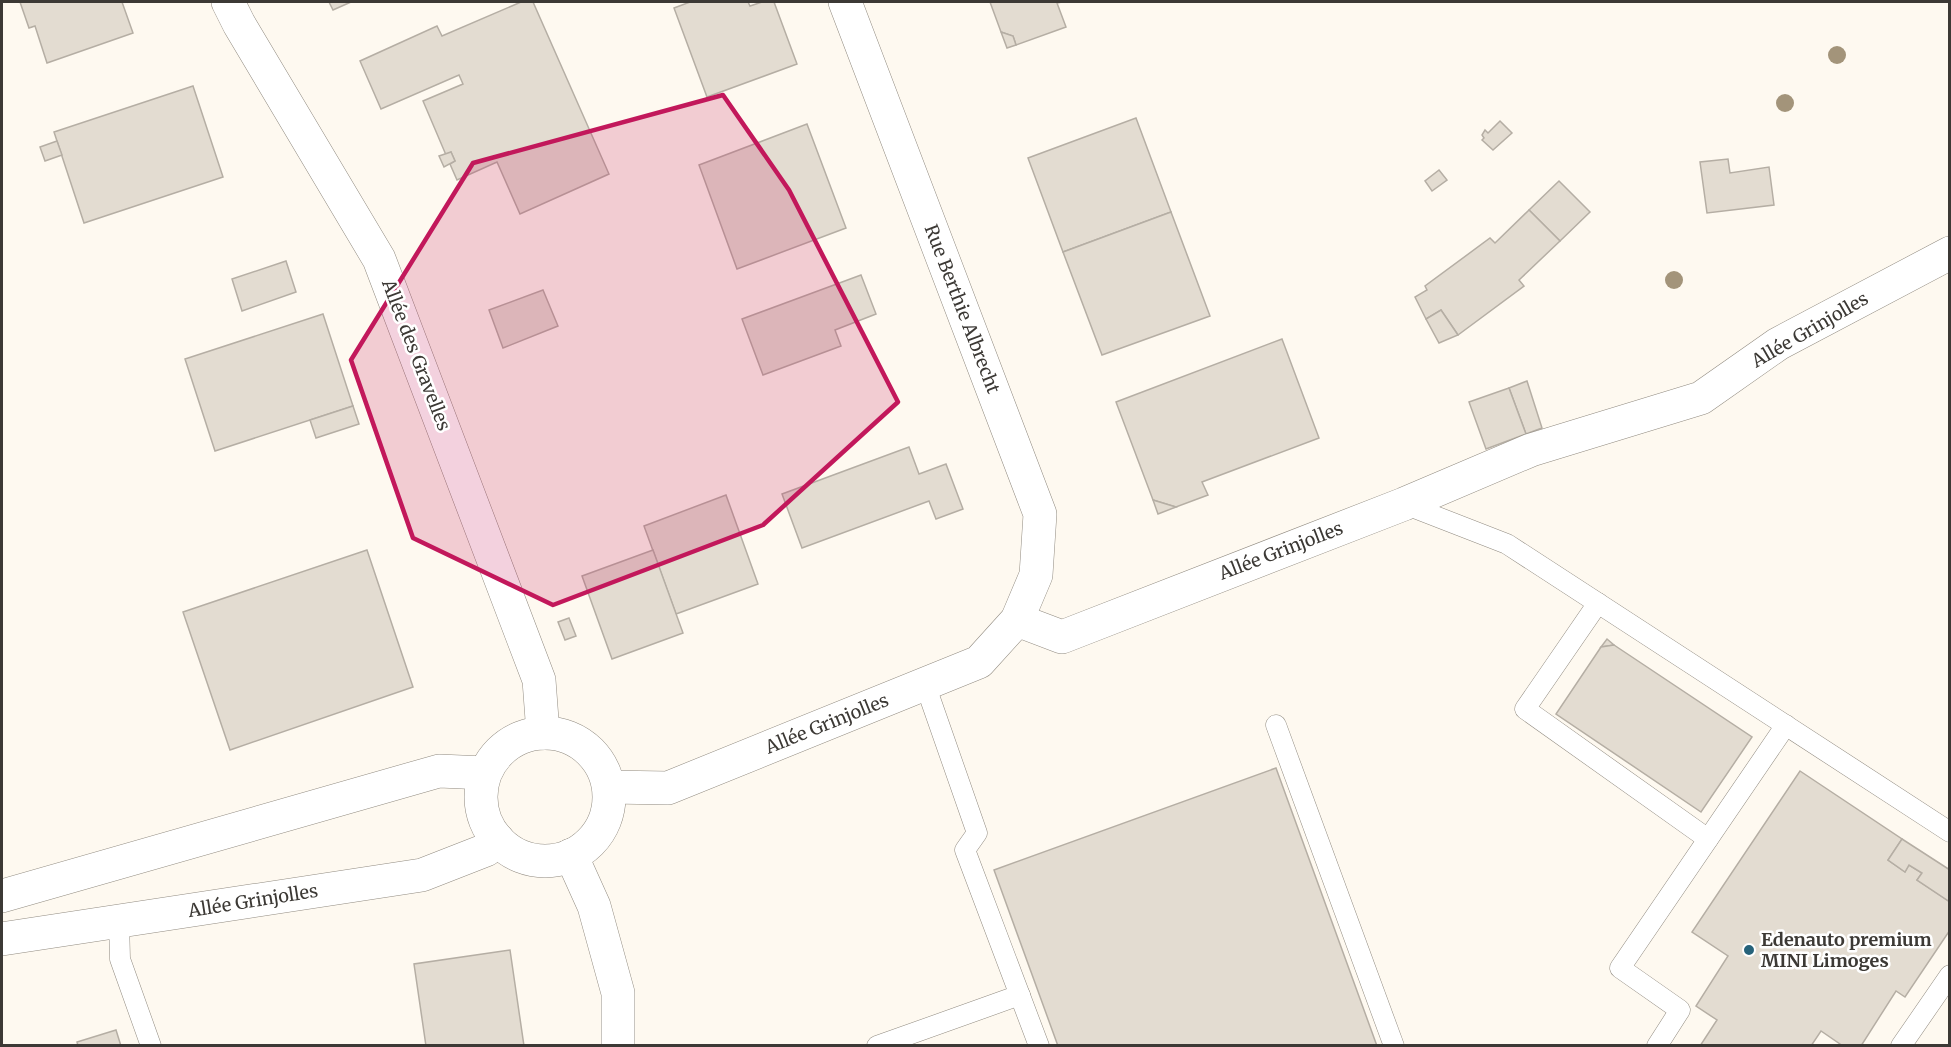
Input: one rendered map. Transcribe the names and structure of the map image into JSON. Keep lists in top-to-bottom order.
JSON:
{
  "streets": {
    "street": ["Rue Berthie Albrecht", "Allée Grinjolles", "Allée des Gravelles"]
  },
  "crossings": [
    ["Rue Berthie Albrecht", "Allée Grinjolles"],
    ["Allée Grinjolles", "Allée des Gravelles"]
  ],
  "places": ["Edenauto premium MINI Limoges"]
}
